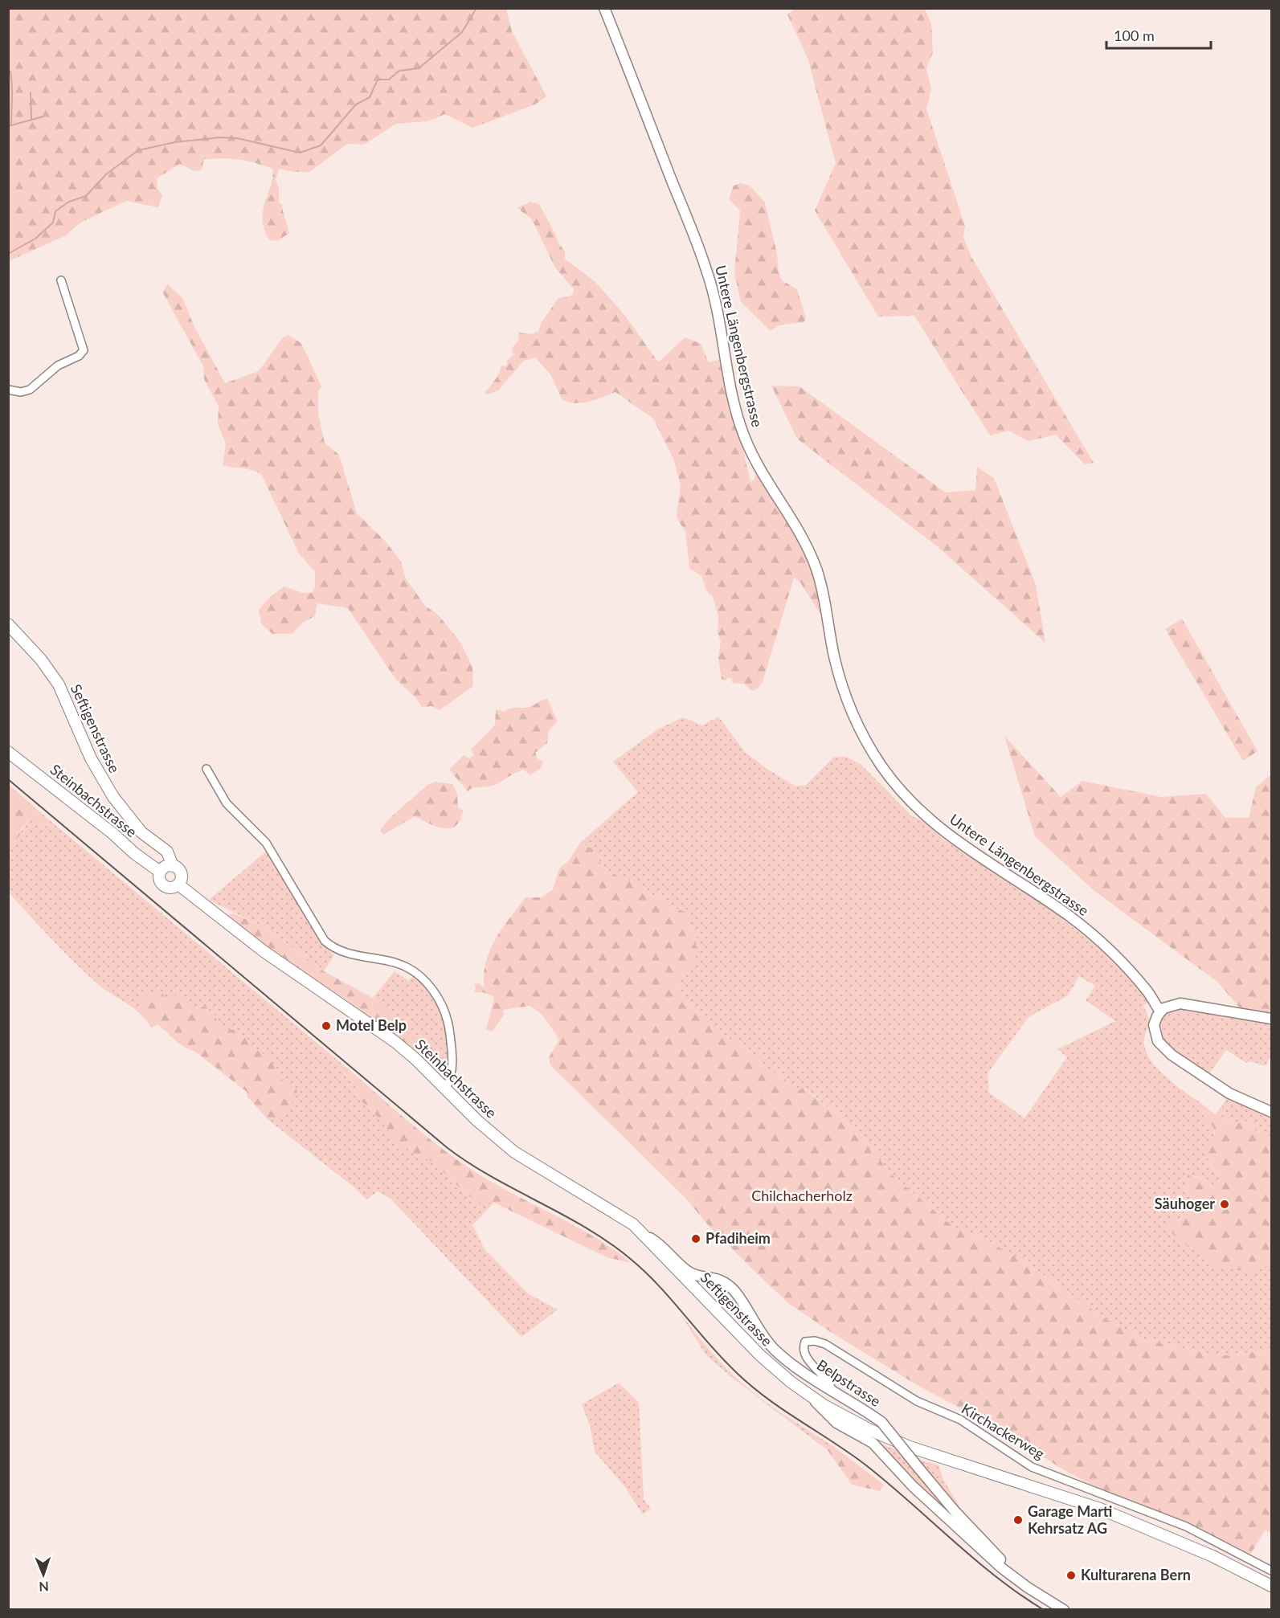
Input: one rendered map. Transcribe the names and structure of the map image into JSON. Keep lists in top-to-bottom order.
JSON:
{
  "streets": {
    "main road": ["Seftigenstrasse", "Steinbachstrasse"],
    "street": ["Untere Längenbergstrasse", "Belpstrasse", "Kirchackerweg"]
  },
  "crossings": [
    ["Seftigenstrasse", "Steinbachstrasse"],
    ["Seftigenstrasse", "Belpstrasse"],
    ["Steinbachstrasse", "Belpstrasse"],
    ["Belpstrasse", "Kirchackerweg"]
  ],
  "parks": ["Chilchacherholz"],
  "places": [
    "Motel Belp",
    "Säuhoger",
    "Pfadiheim",
    "Garage Marti Kehrsatz AG",
    "Kulturarena Bern"
  ],
  "scale_bar": "100 m",
  "north": "bottom"
}
